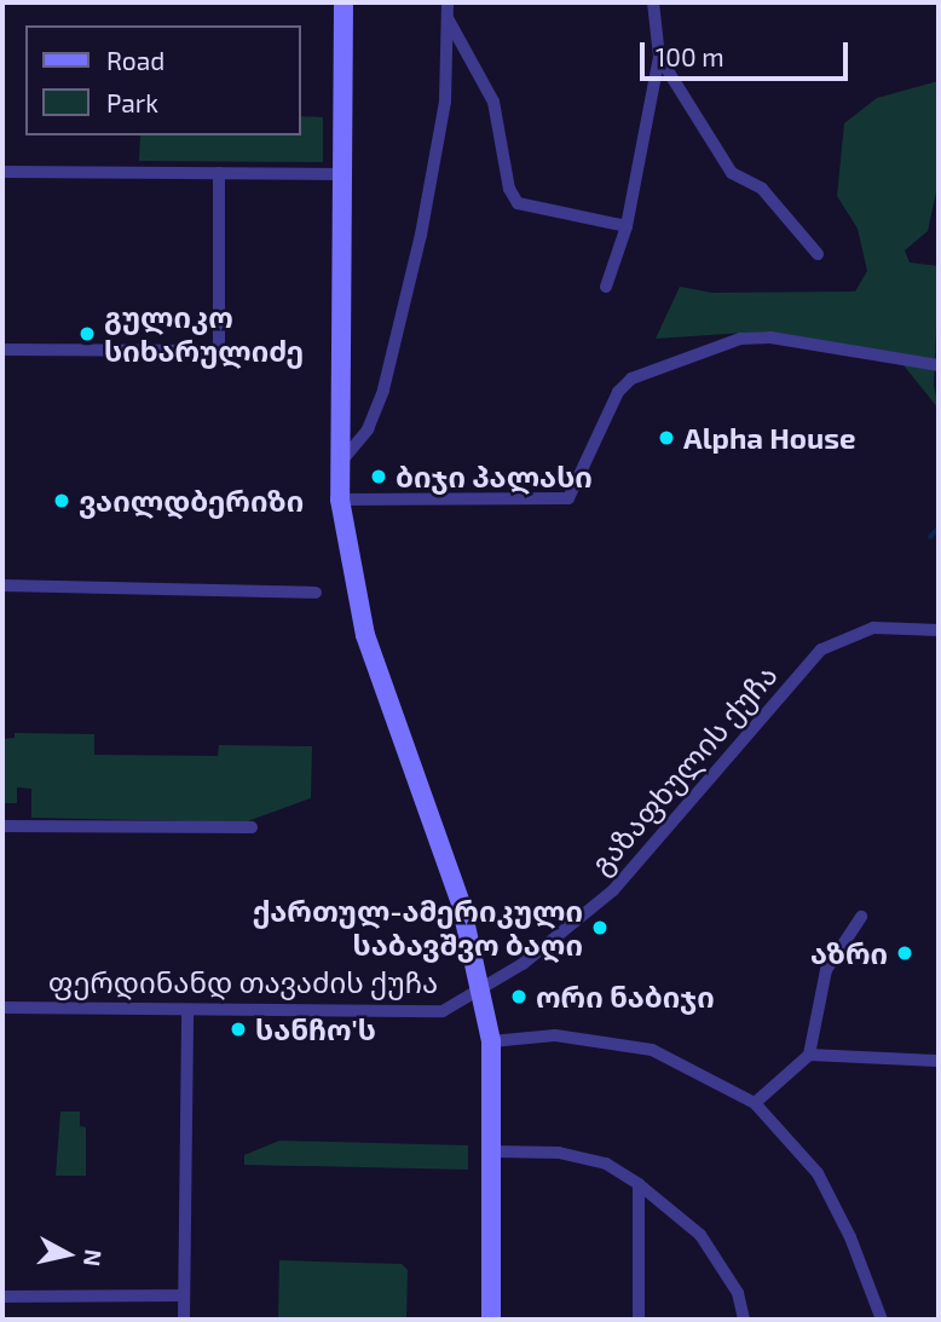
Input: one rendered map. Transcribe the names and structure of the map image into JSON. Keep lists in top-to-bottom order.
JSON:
{
  "streets": {
    "street": ["გაზაფხულის ქუჩა", "ფერდინანდ თავაძის ქუჩა"]
  },
  "crossings": [
    ["გაზაფხულის ქუჩა", "ფერდინანდ თავაძის ქუჩა"]
  ],
  "places": [
    "გულიკო სიხარულიძე",
    "Alpha House",
    "ბიჯი პალასი",
    "ვაილდბერიზი",
    "ქართულ-ამერიკული საბავშვო ბაღი",
    "აზრი",
    "ორი ნაბიჯი",
    "სანჩო'ს"
  ],
  "legend": ["Road", "Park"],
  "scale_bar": "100 m",
  "north": "right"
}
